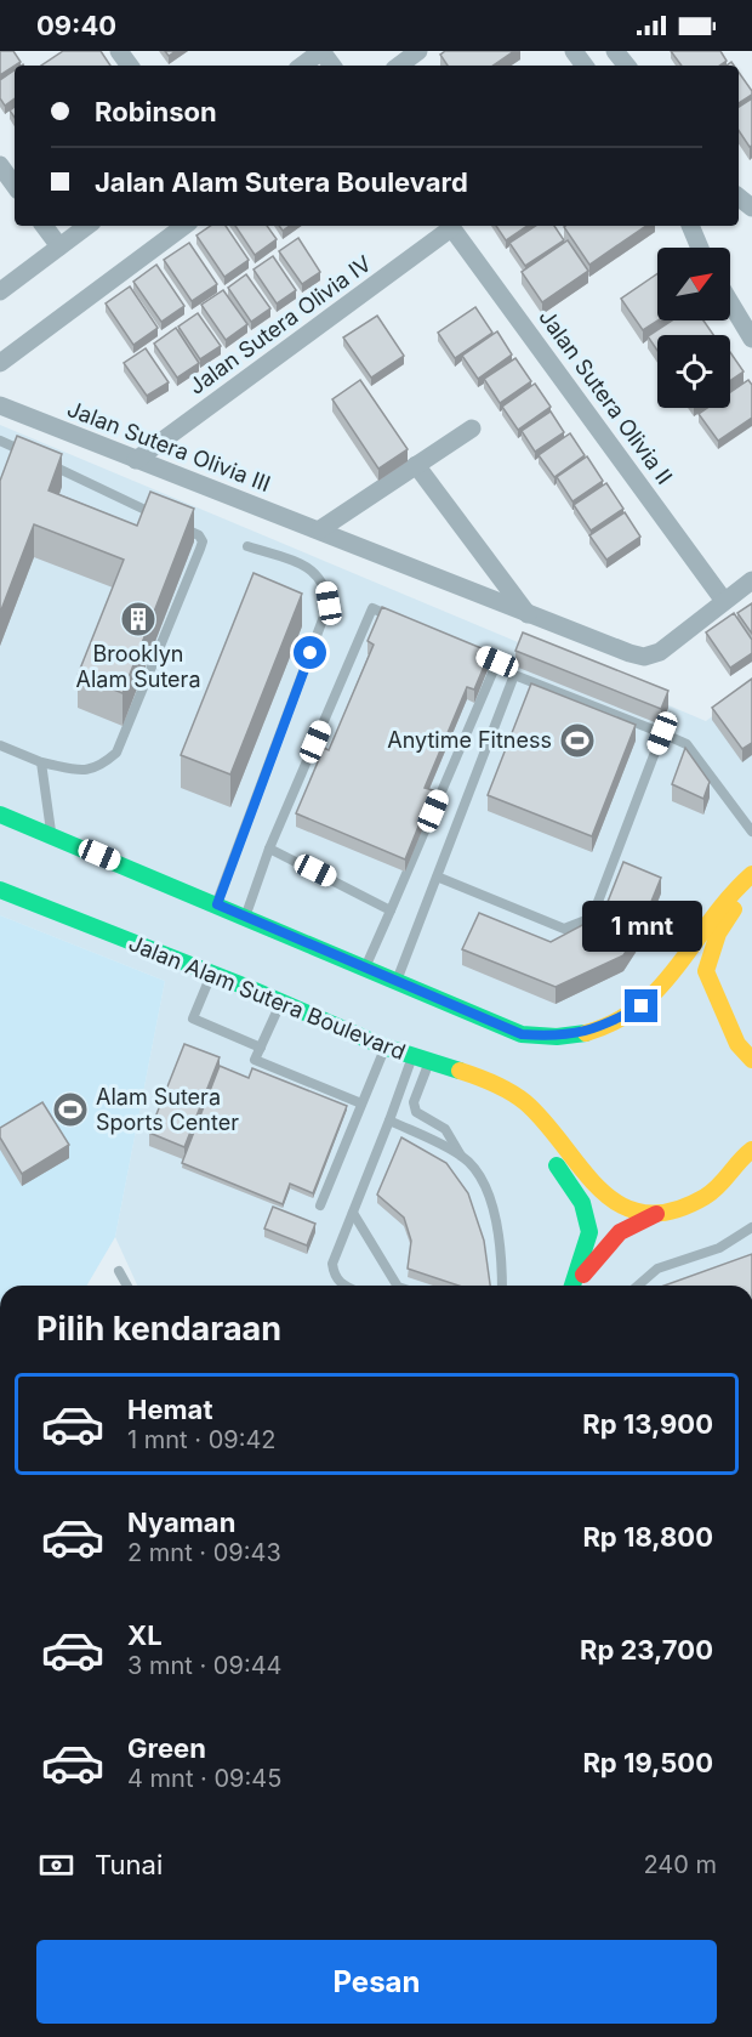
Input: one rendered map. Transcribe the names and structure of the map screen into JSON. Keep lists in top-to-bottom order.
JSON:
{
  "streets": {
    "main road": ["Jalan Alam Sutera Boulevard"],
    "street": ["Jalan Sutera Olivia IV", "Jalan Sutera Olivia II", "Jalan Sutera Olivia III"]
  },
  "crossings": [
    ["Jalan Sutera Olivia IV", "Jalan Sutera Olivia III"],
    ["Jalan Sutera Olivia II", "Jalan Sutera Olivia III"]
  ],
  "places": {
    "building": ["Brooklyn Alam Sutera"],
    "sports": ["Anytime Fitness", "Alam Sutera Sports Center"]
  },
  "north": "top right",
  "page": {
    "status": "09:40",
    "banner": ["Robinson", "Jalan Alam Sutera Boulevard"],
    "bubble": "1 mnt",
    "heading": "Pilih kendaraan",
    "list": [
      {
        "name": "Hemat",
        "note": "1 mnt · 09:42",
        "value": "Rp 13,900"
      },
      {
        "name": "Nyaman",
        "note": "2 mnt · 09:43",
        "value": "Rp 18,800"
      },
      {
        "name": "XL",
        "note": "3 mnt · 09:44",
        "value": "Rp 23,700"
      },
      {
        "name": "Green",
        "note": "4 mnt · 09:45",
        "value": "Rp 19,500"
      }
    ],
    "pay": ["Tunai", "240 m"],
    "buttons": "Pesan"
  }
}
